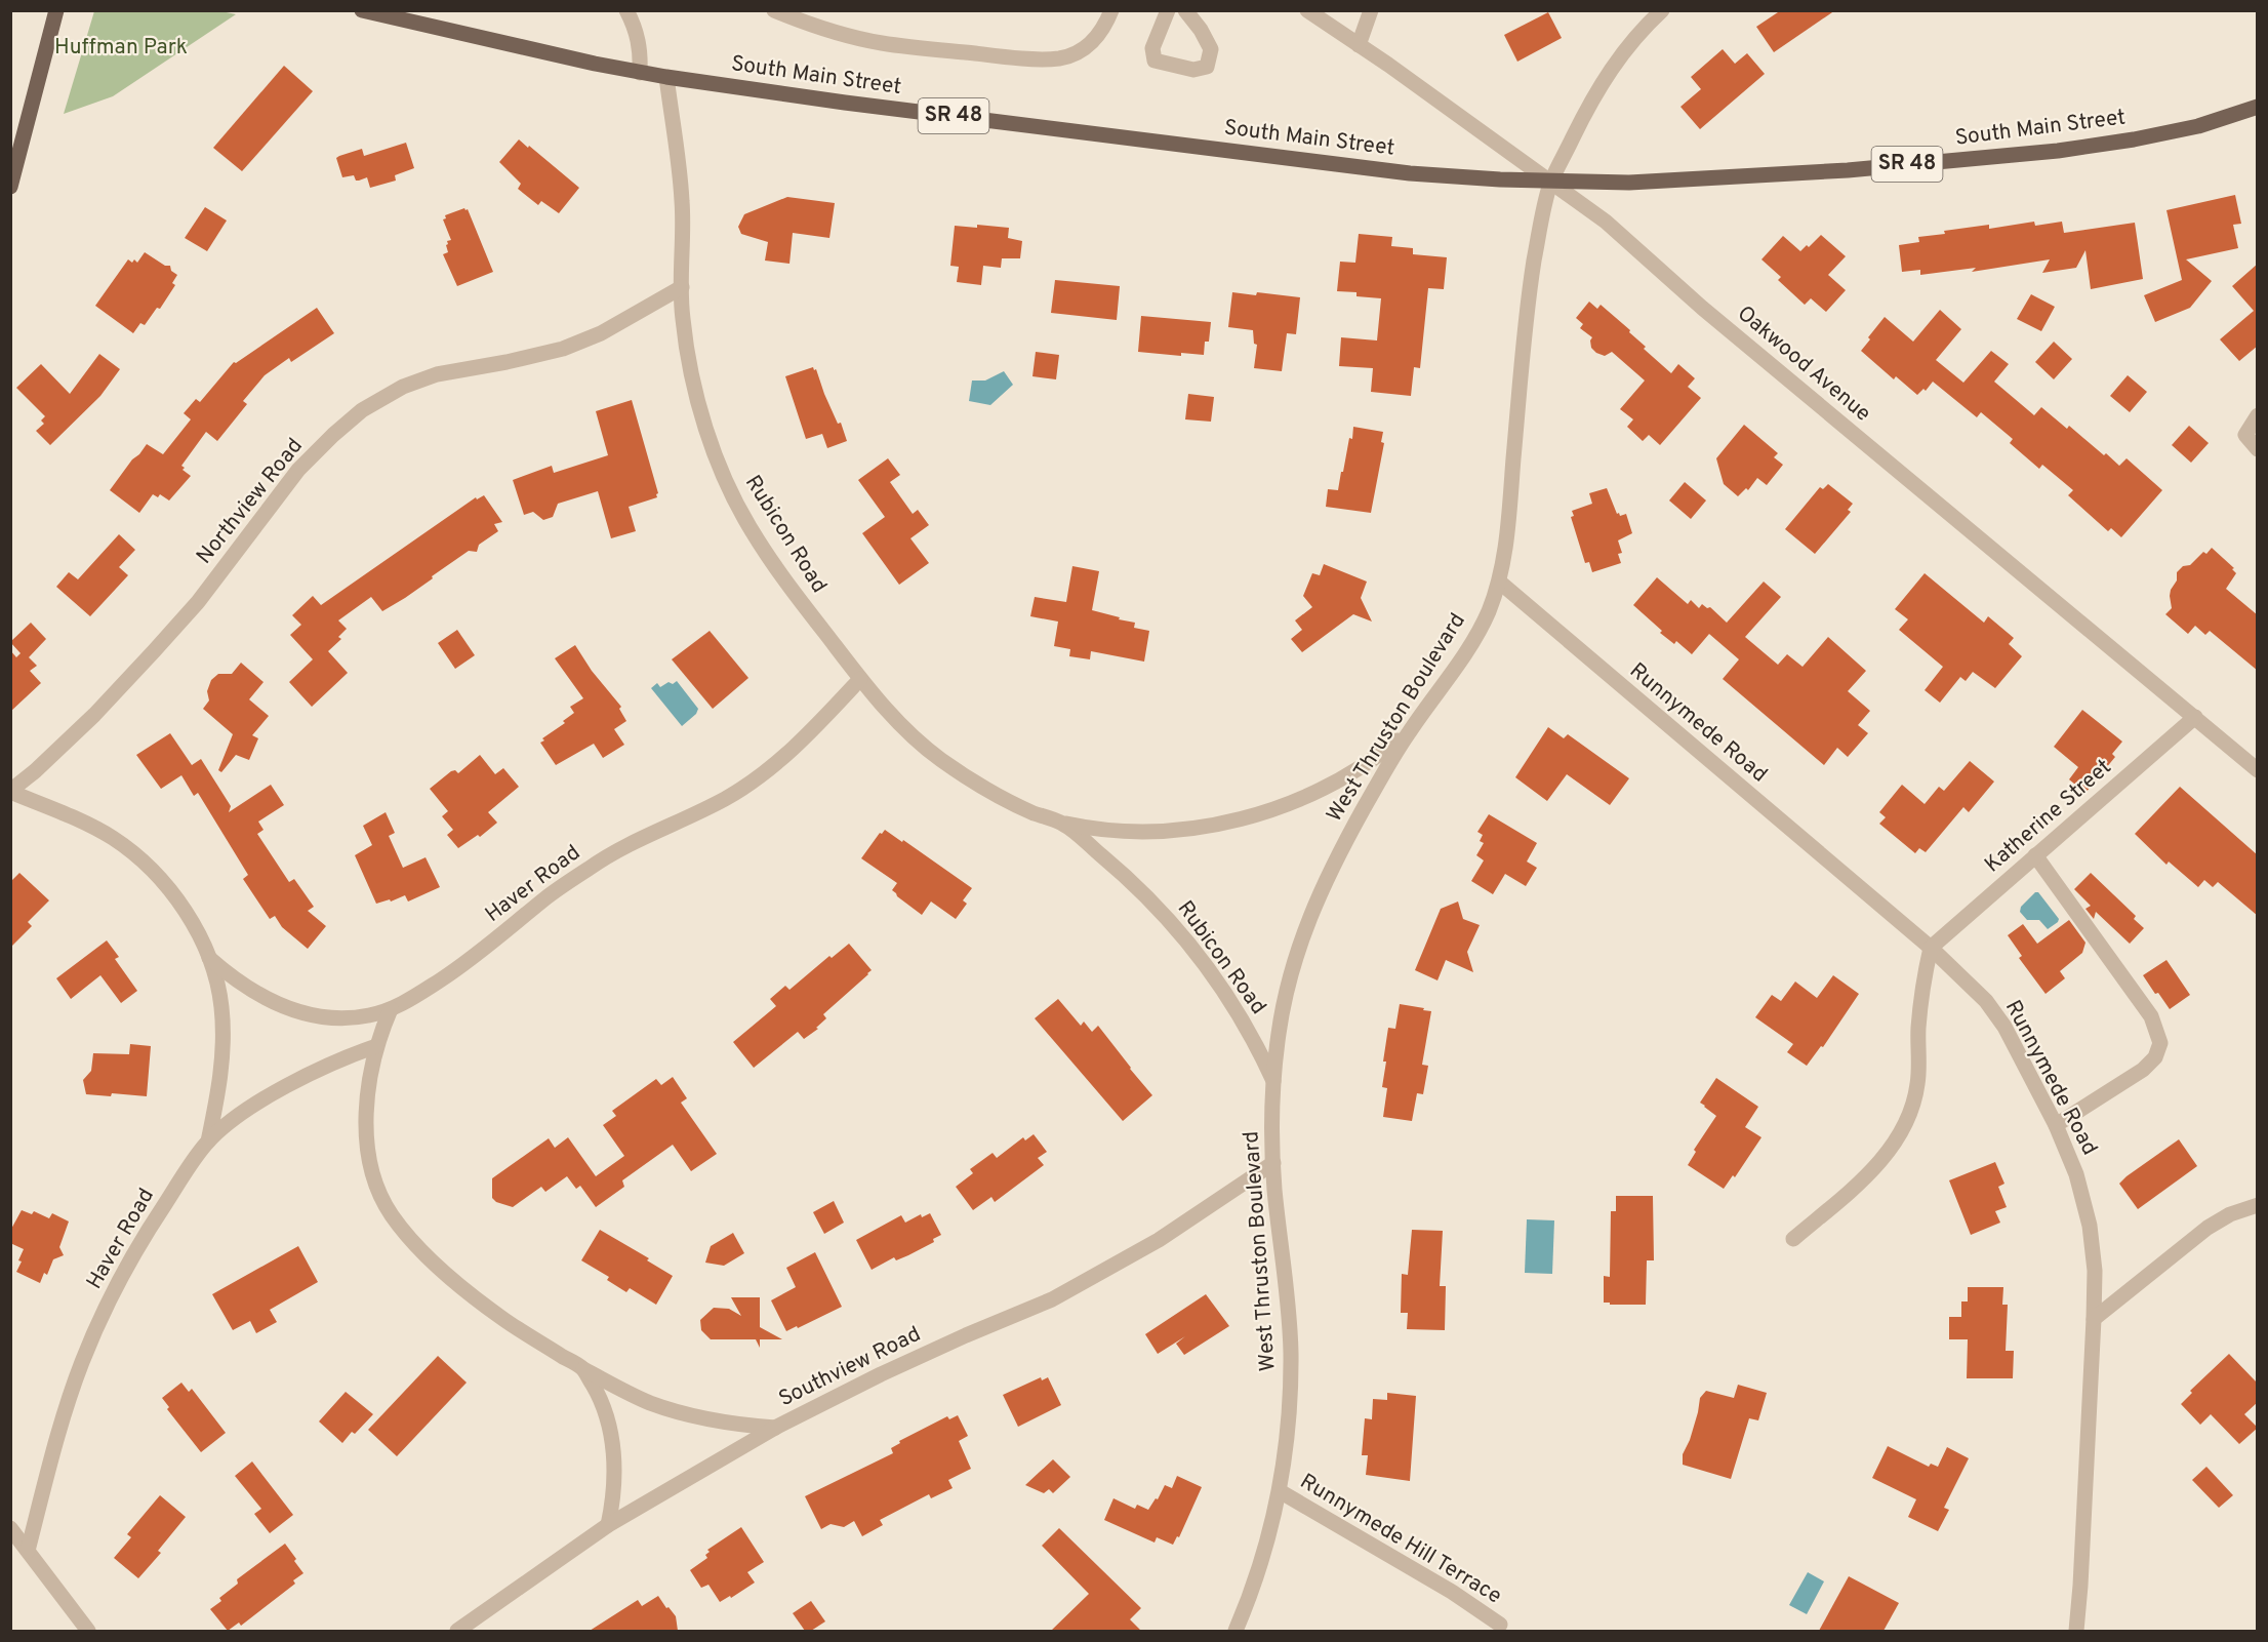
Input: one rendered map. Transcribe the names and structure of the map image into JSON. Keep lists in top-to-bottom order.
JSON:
{
  "streets": {
    "main road": ["South Main Street", "SR 48"],
    "street": [
      "Oakwood Avenue",
      "Northview Road",
      "Rubicon Road",
      "West Thruston Boulevard",
      "Runnymede Road",
      "Katherine Street",
      "Haver Road",
      "Southview Road",
      "Runnymede Hill Terrace"
    ]
  },
  "crossings": [
    ["South Main Street", "Oakwood Avenue"],
    ["South Main Street", "Rubicon Road"],
    ["South Main Street", "West Thruston Boulevard"],
    ["Oakwood Avenue", "West Thruston Boulevard"],
    ["Oakwood Avenue", "Katherine Street"],
    ["Northview Road", "Rubicon Road"],
    ["Rubicon Road", "West Thruston Boulevard"],
    ["Rubicon Road", "Haver Road"],
    ["West Thruston Boulevard", "Runnymede Road"],
    ["West Thruston Boulevard", "Southview Road"],
    ["West Thruston Boulevard", "Runnymede Hill Terrace"],
    ["Runnymede Road", "Katherine Street"]
  ],
  "parks": ["Huffman Park"]
}
